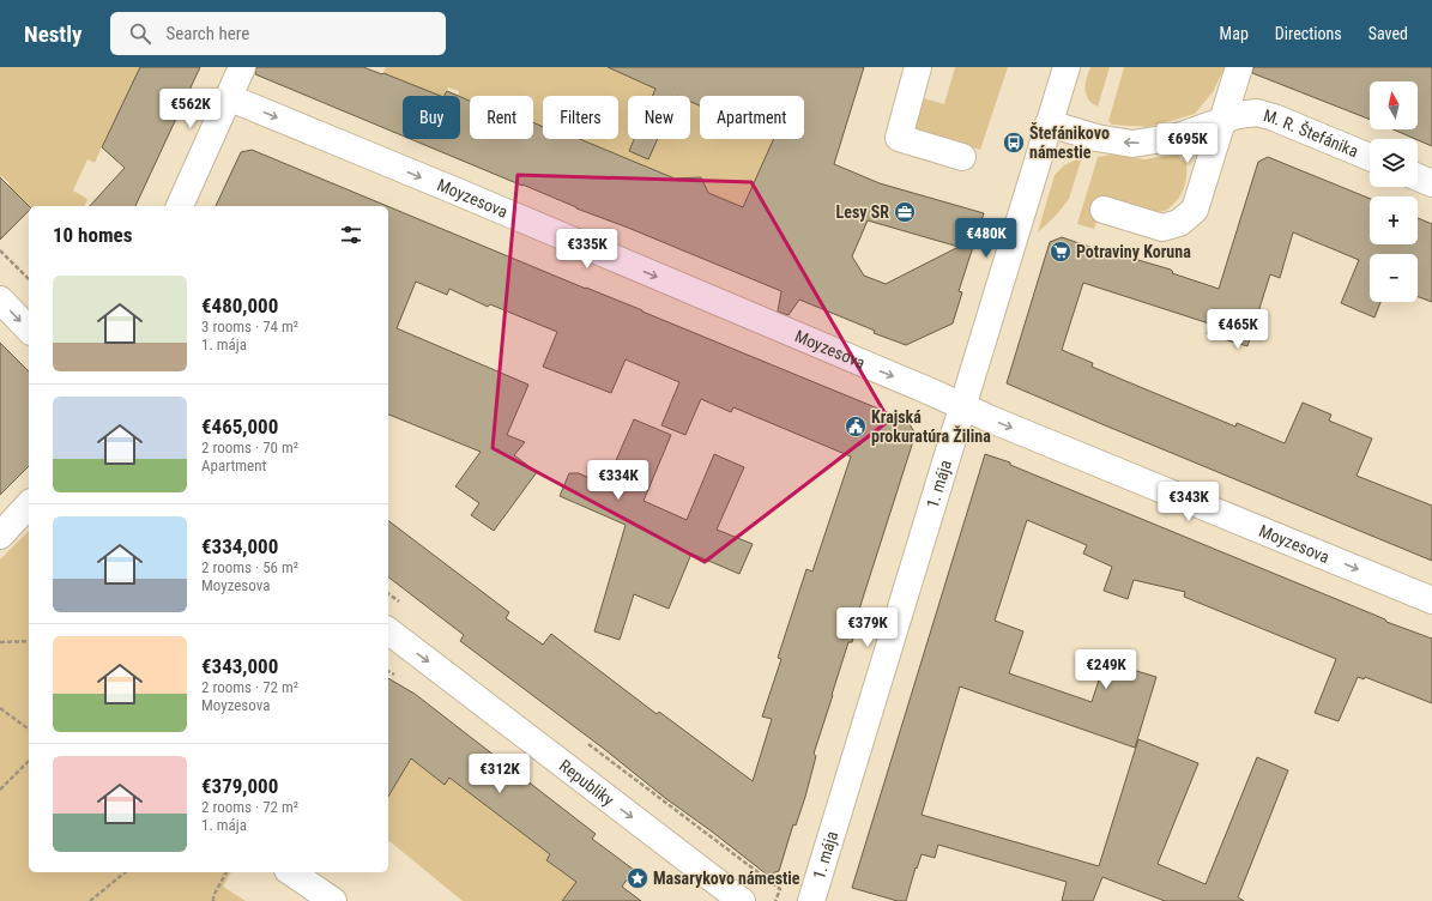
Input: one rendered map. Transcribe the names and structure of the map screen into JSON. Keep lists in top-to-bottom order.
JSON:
{
  "streets": {
    "street": [
      "M. R. Štefánika",
      "Moyzesova",
      "1. mája",
      "Republiky"
    ]
  },
  "crossings": [
    ["M. R. Štefánika", "1. mája"],
    ["Moyzesova", "1. mája"]
  ],
  "one_way": ["M. R. Štefánika", "Moyzesova", "Republiky"],
  "places": {
    "bus stop": ["Štefánikovo námestie"],
    "office": ["Lesy SR"],
    "supermarket": ["Potraviny Koruna"],
    "public building": ["Krajská prokuratúra Žilina"],
    "place": ["Masarykovo námestie"]
  },
  "north": "top",
  "page": {
    "header": "Nestly",
    "search": "Search here",
    "nav": ["Map", "Directions", "Saved"],
    "map_buttons": ["+", "−"],
    "price": [
      "€562K",
      "€695K",
      "€480K",
      "€335K",
      "€465K",
      "€334K",
      "€343K",
      "€379K",
      "€249K",
      "€312K"
    ],
    "chip": [
      "Buy",
      "Rent",
      "Filters",
      "New",
      "Apartment"
    ],
    "heading": "10 homes",
    "list": [
      {
        "name": "€480,000",
        "note": "3 rooms · 74 m² · 1. mája"
      },
      {
        "name": "€465,000",
        "note": "2 rooms · 70 m² · Apartment"
      },
      {
        "name": "€334,000",
        "note": "2 rooms · 56 m² · Moyzesova"
      },
      {
        "name": "€343,000",
        "note": "2 rooms · 72 m² · Moyzesova"
      },
      {
        "name": "€379,000",
        "note": "2 rooms · 72 m² · 1. mája"
      }
    ]
  }
}
